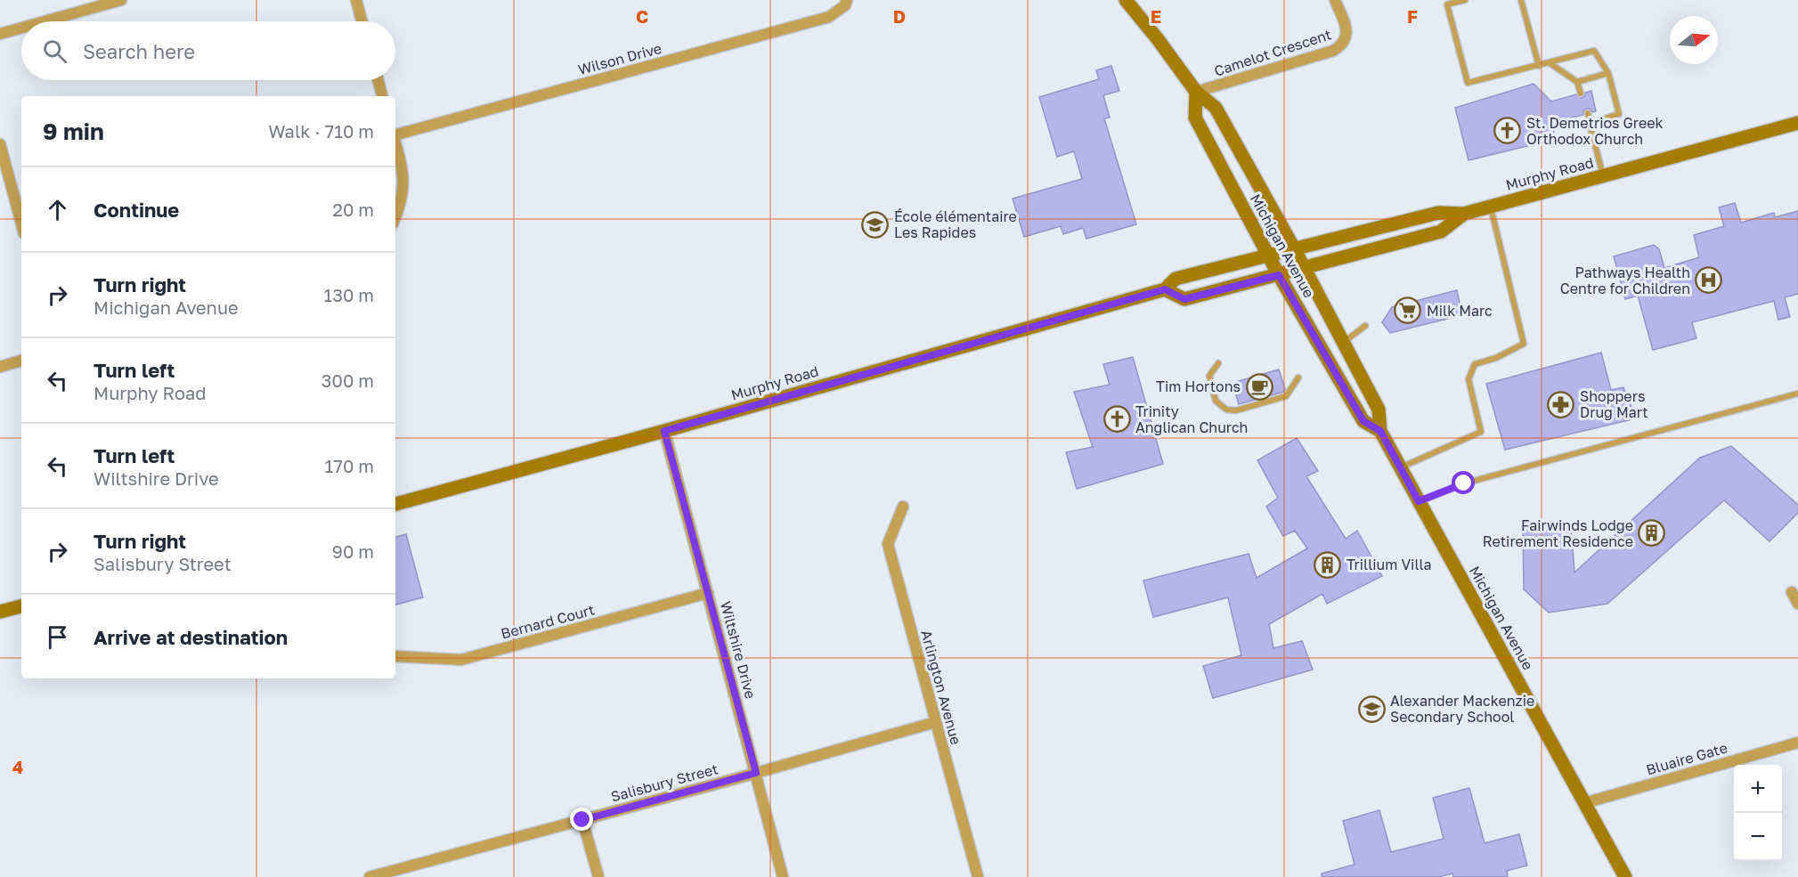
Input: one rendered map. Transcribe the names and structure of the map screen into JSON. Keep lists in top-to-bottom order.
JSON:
{
  "streets": {
    "street": [
      "Camelot Crescent",
      "Wilson Drive",
      "Murphy Road",
      "Michigan Avenue",
      "Bernard Court",
      "Wiltshire Drive",
      "Arlington Avenue",
      "Bluaire Gate",
      "Salisbury Street"
    ]
  },
  "crossings": [
    ["Camelot Crescent", "Michigan Avenue"],
    ["Murphy Road", "Michigan Avenue"],
    ["Murphy Road", "Wiltshire Drive"],
    ["Michigan Avenue", "Bluaire Gate"],
    ["Bernard Court", "Wiltshire Drive"],
    ["Wiltshire Drive", "Salisbury Street"],
    ["Arlington Avenue", "Salisbury Street"]
  ],
  "places": {
    "church": ["St. Demetrios Greek Orthodox Church", "Trinity Anglican Church"],
    "school or university": ["École élémentaire Les Rapides", "Alexander Mackenzie Secondary School"],
    "hospital": ["Pathways Health Centre for Children"],
    "supermarket": ["Milk Marc"],
    "cafe": ["Tim Hortons"],
    "pharmacy": ["Shoppers Drug Mart"],
    "building": ["Fairwinds Lodge Retirement Residence", "Trillium Villa"]
  },
  "north": "right",
  "page": {
    "search": "Search here",
    "heading": ["9 min", "Walk · 710 m"],
    "list": [
      ["Continue", "20 m"],
      ["Turn right", "Michigan Avenue", "130 m"],
      ["Turn left", "Murphy Road", "300 m"],
      ["Turn left", "Wiltshire Drive", "170 m"],
      ["Turn right", "Salisbury Street", "90 m"],
      "Arrive at destination"
    ],
    "map_buttons": ["+", "−"]
  },
  "grid": {
    "columns": [
      "C",
      "D",
      "E",
      "F"
    ],
    "rows": ["4"]
  }
}
